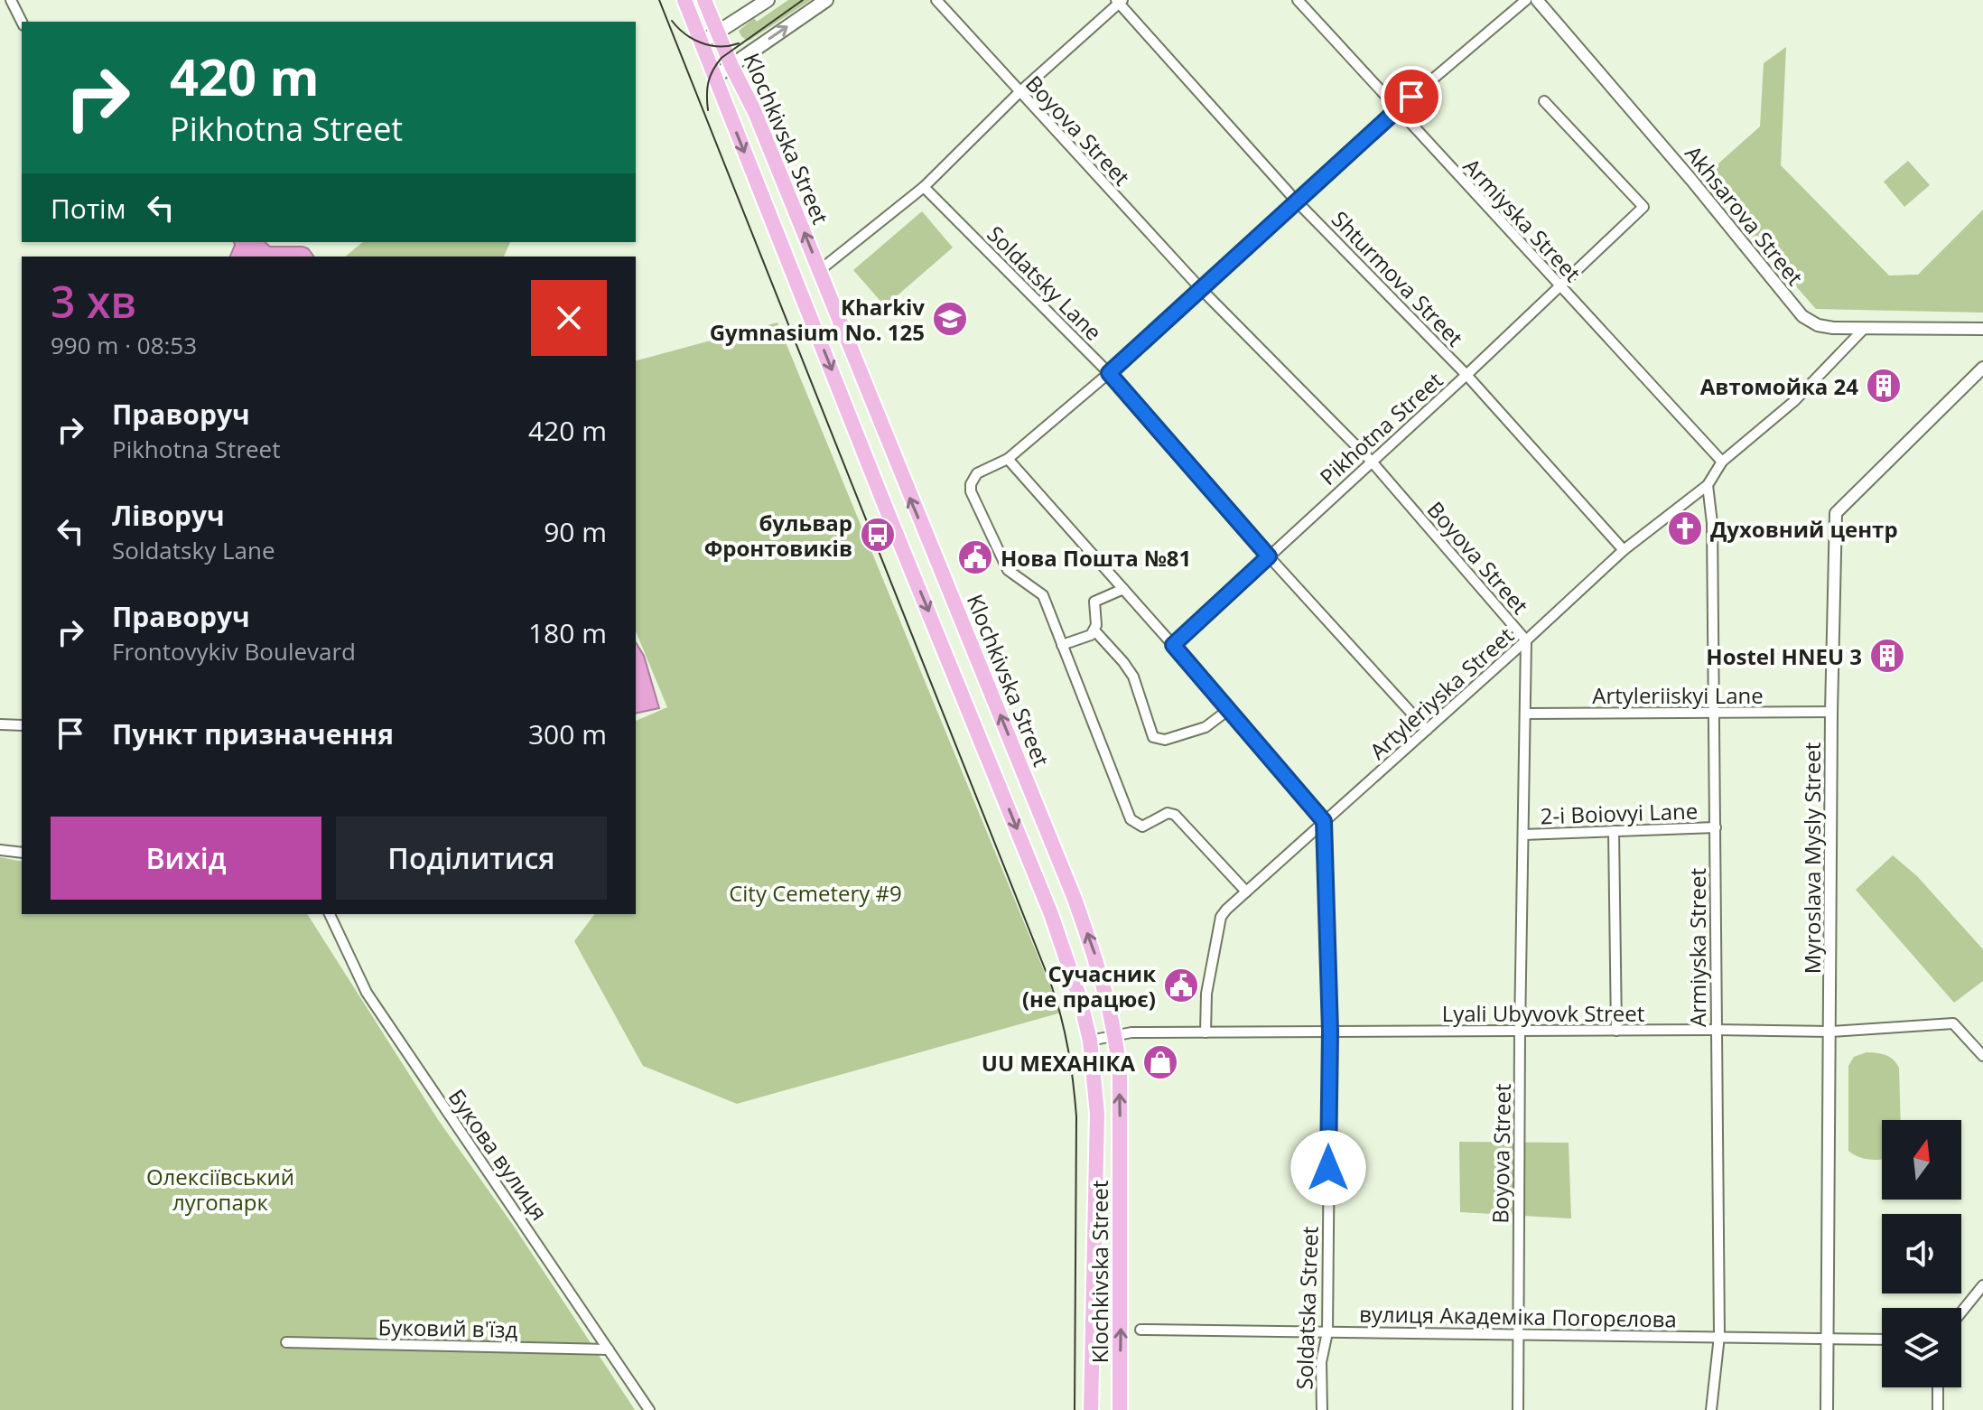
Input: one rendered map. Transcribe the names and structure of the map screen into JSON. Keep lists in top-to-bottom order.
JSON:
{
  "streets": {
    "main road": ["Klochkivska Street"],
    "street": [
      "Boyova Street",
      "Akhsarova Street",
      "Armiyska Street",
      "Shturmova Street",
      "Soldatsky Lane",
      "Pikhotna Street",
      "Artyleriyska Street",
      "Artyleriiskyi Lane",
      "2-i Boiovyi Lane",
      "Myroslava Mysly Street",
      "Lyali Ubyvovk Street",
      "Букова вулиця",
      "Soldatska Street",
      "вулиця Академіка Погорєлова",
      "Буковий в'їзд"
    ]
  },
  "crossings": [
    ["Boyova Street", "Pikhotna Street"],
    ["Boyova Street", "Artyleriyska Street"],
    ["Boyova Street", "Artyleriiskyi Lane"],
    ["Boyova Street", "2-i Boiovyi Lane"],
    ["Boyova Street", "Lyali Ubyvovk Street"],
    ["Boyova Street", "вулиця Академіка Погорєлова"],
    ["Klochkivska Street", "Lyali Ubyvovk Street"],
    ["Akhsarova Street", "Artyleriyska Street"],
    ["Armiyska Street", "Pikhotna Street"],
    ["Armiyska Street", "Artyleriyska Street"],
    ["Armiyska Street", "Artyleriiskyi Lane"],
    ["Armiyska Street", "2-i Boiovyi Lane"],
    ["Armiyska Street", "Lyali Ubyvovk Street"],
    ["Armiyska Street", "вулиця Академіка Погорєлова"],
    ["Shturmova Street", "Pikhotna Street"],
    ["Shturmova Street", "Artyleriyska Street"],
    ["Soldatsky Lane", "Pikhotna Street"],
    ["Soldatsky Lane", "Artyleriyska Street"],
    ["Artyleriyska Street", "Lyali Ubyvovk Street"],
    ["Artyleriyska Street", "Soldatska Street"],
    ["Artyleriiskyi Lane", "Myroslava Mysly Street"],
    ["Myroslava Mysly Street", "Lyali Ubyvovk Street"],
    ["Myroslava Mysly Street", "вулиця Академіка Погорєлова"],
    ["Lyali Ubyvovk Street", "Soldatska Street"],
    ["Букова вулиця", "Буковий в'їзд"],
    ["Soldatska Street", "вулиця Академіка Погорєлова"]
  ],
  "parks": ["City Cemetery #9", "Олексіївський лугопарк"],
  "places": {
    "school or university": ["Kharkiv Gymnasium No. 125"],
    "building": ["Автомойка 24", "Hostel HNEU 3"],
    "church": ["Духовний центр"],
    "bus stop": ["бульвар Фронтовиків"],
    "public building": ["Нова Пошта №81", "Сучасник (не працює)"],
    "shop": ["UU МЕХАНІКА"]
  },
  "north": "top",
  "page": {
    "turn": ["420 m", "Pikhotna Street"],
    "then": "Потім",
    "heading": ["3 хв", "990 m · 08:53"],
    "list": [
      {
        "name": "Праворуч",
        "note": "Pikhotna Street",
        "value": "420 m"
      },
      {
        "name": "Ліворуч",
        "note": "Soldatsky Lane",
        "value": "90 m"
      },
      {
        "name": "Праворуч",
        "note": "Frontovykiv Boulevard",
        "value": "180 m"
      },
      {
        "name": "Пункт призначення",
        "value": "300 m"
      }
    ],
    "buttons": ["Вихід", "Поділитися"]
  }
}
